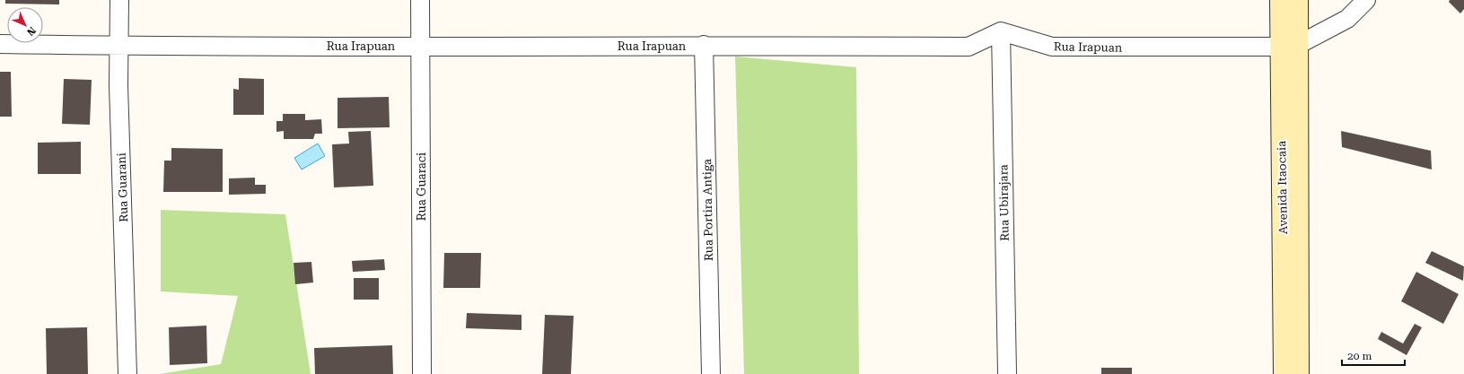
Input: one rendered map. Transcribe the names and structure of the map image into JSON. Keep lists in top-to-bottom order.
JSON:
{
  "streets": {
    "main road": ["Avenida Itaocaia"],
    "street": [
      "Rua Irapuan",
      "Rua Guaraci",
      "Rua Guarani",
      "Rua Ubirajara",
      "Rua Portira Antiga"
    ]
  },
  "crossings": [
    ["Rua Irapuan", "Rua Guaraci"],
    ["Rua Irapuan", "Rua Guarani"],
    ["Rua Irapuan", "Avenida Itaocaia"],
    ["Rua Irapuan", "Rua Ubirajara"],
    ["Rua Irapuan", "Rua Portira Antiga"]
  ],
  "scale_bar": "20 m",
  "north": "bottom right"
}
